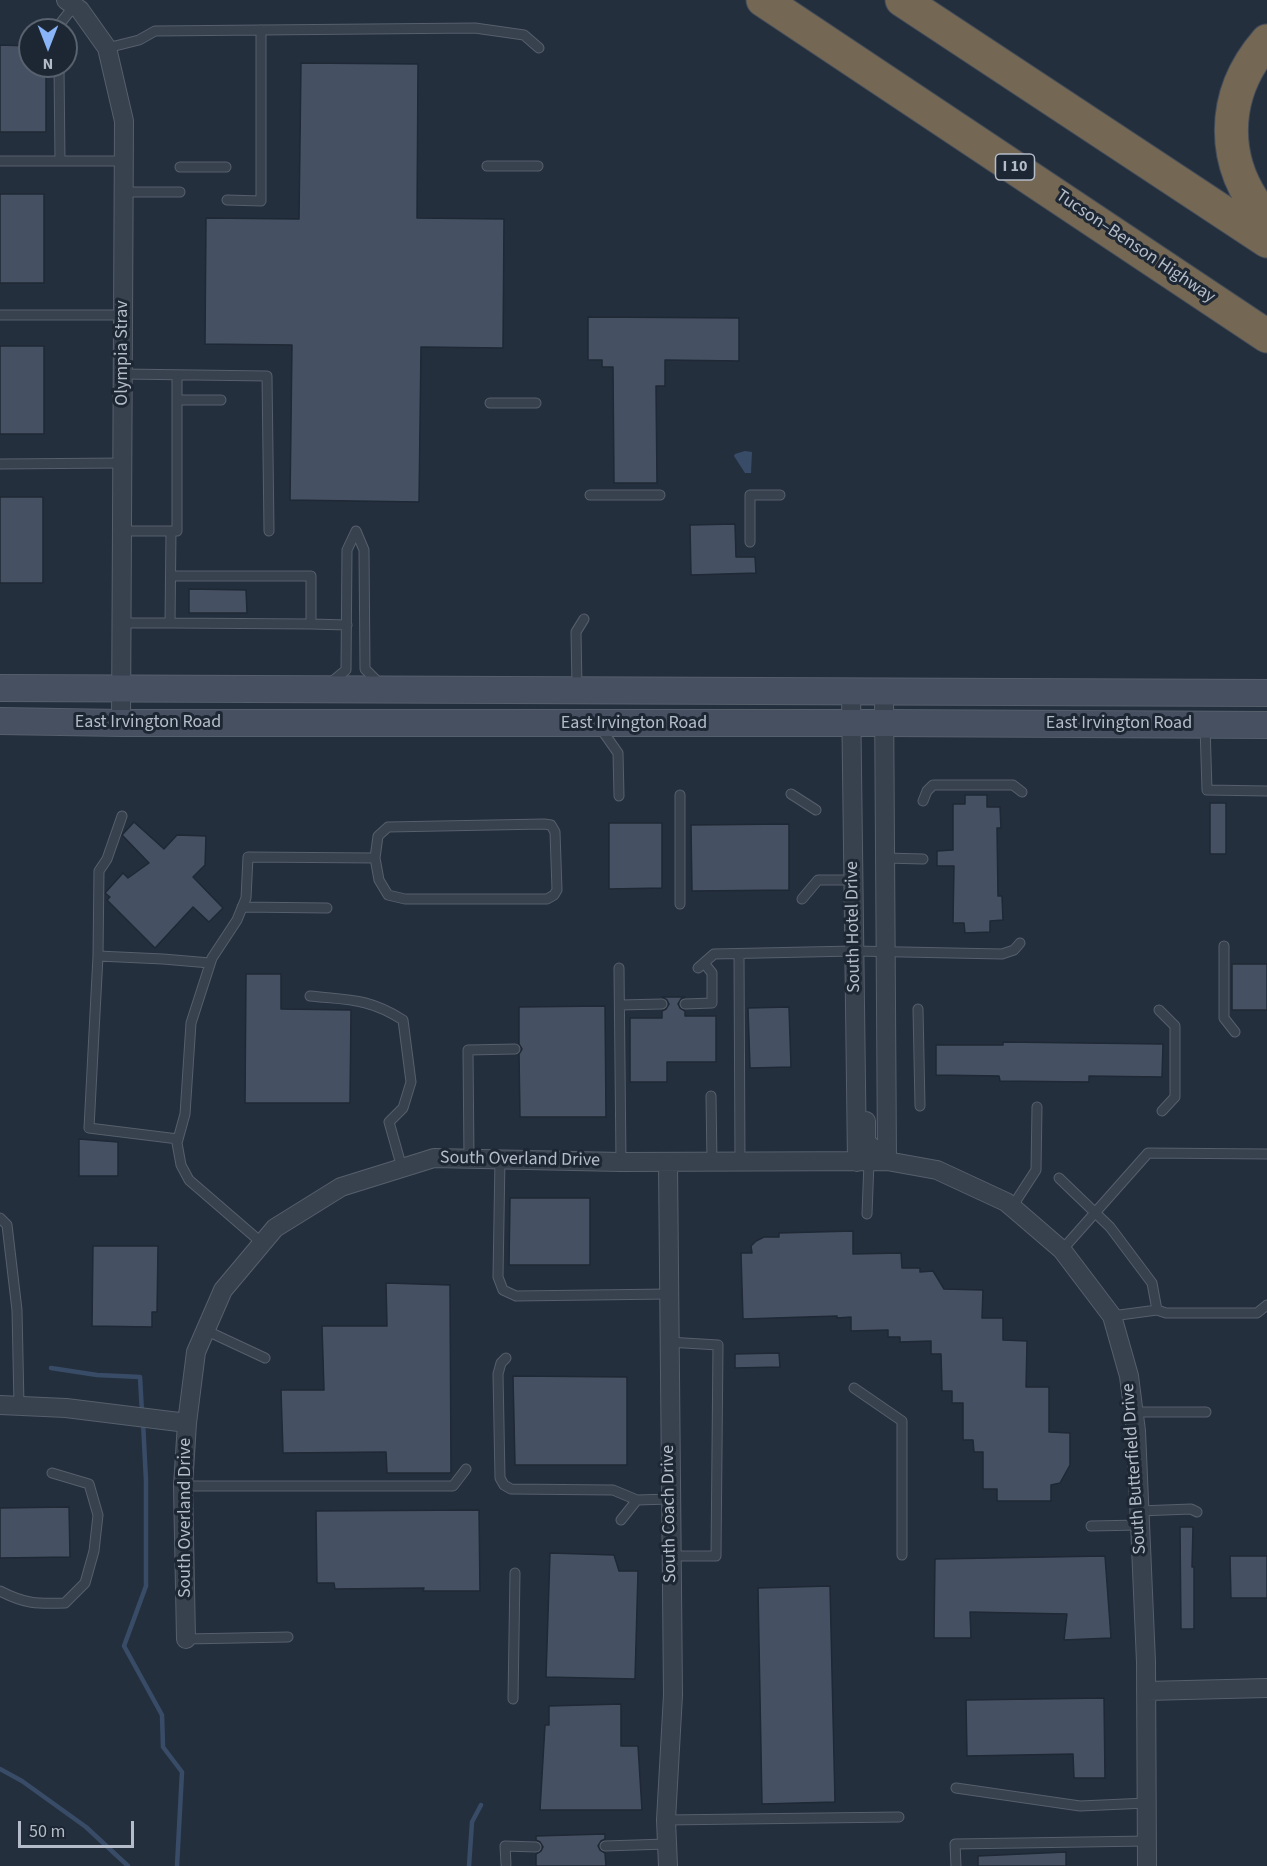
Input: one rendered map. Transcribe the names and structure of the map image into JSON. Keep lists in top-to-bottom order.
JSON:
{
  "streets": {
    "highway": ["I 10", "Tucson–Benson Highway"],
    "main road": ["East Irvington Road"],
    "street": [
      "Olympia Strav",
      "South Hotel Drive",
      "South Overland Drive",
      "South Butterfield Drive",
      "South Coach Drive"
    ]
  },
  "crossings": [
    ["Olympia Strav", "East Irvington Road"],
    ["East Irvington Road", "South Hotel Drive"],
    ["South Hotel Drive", "South Overland Drive"],
    ["South Hotel Drive", "South Butterfield Drive"],
    ["South Overland Drive", "South Butterfield Drive"],
    ["South Overland Drive", "South Coach Drive"]
  ],
  "scale_bar": "50 m",
  "north": "bottom"
}
